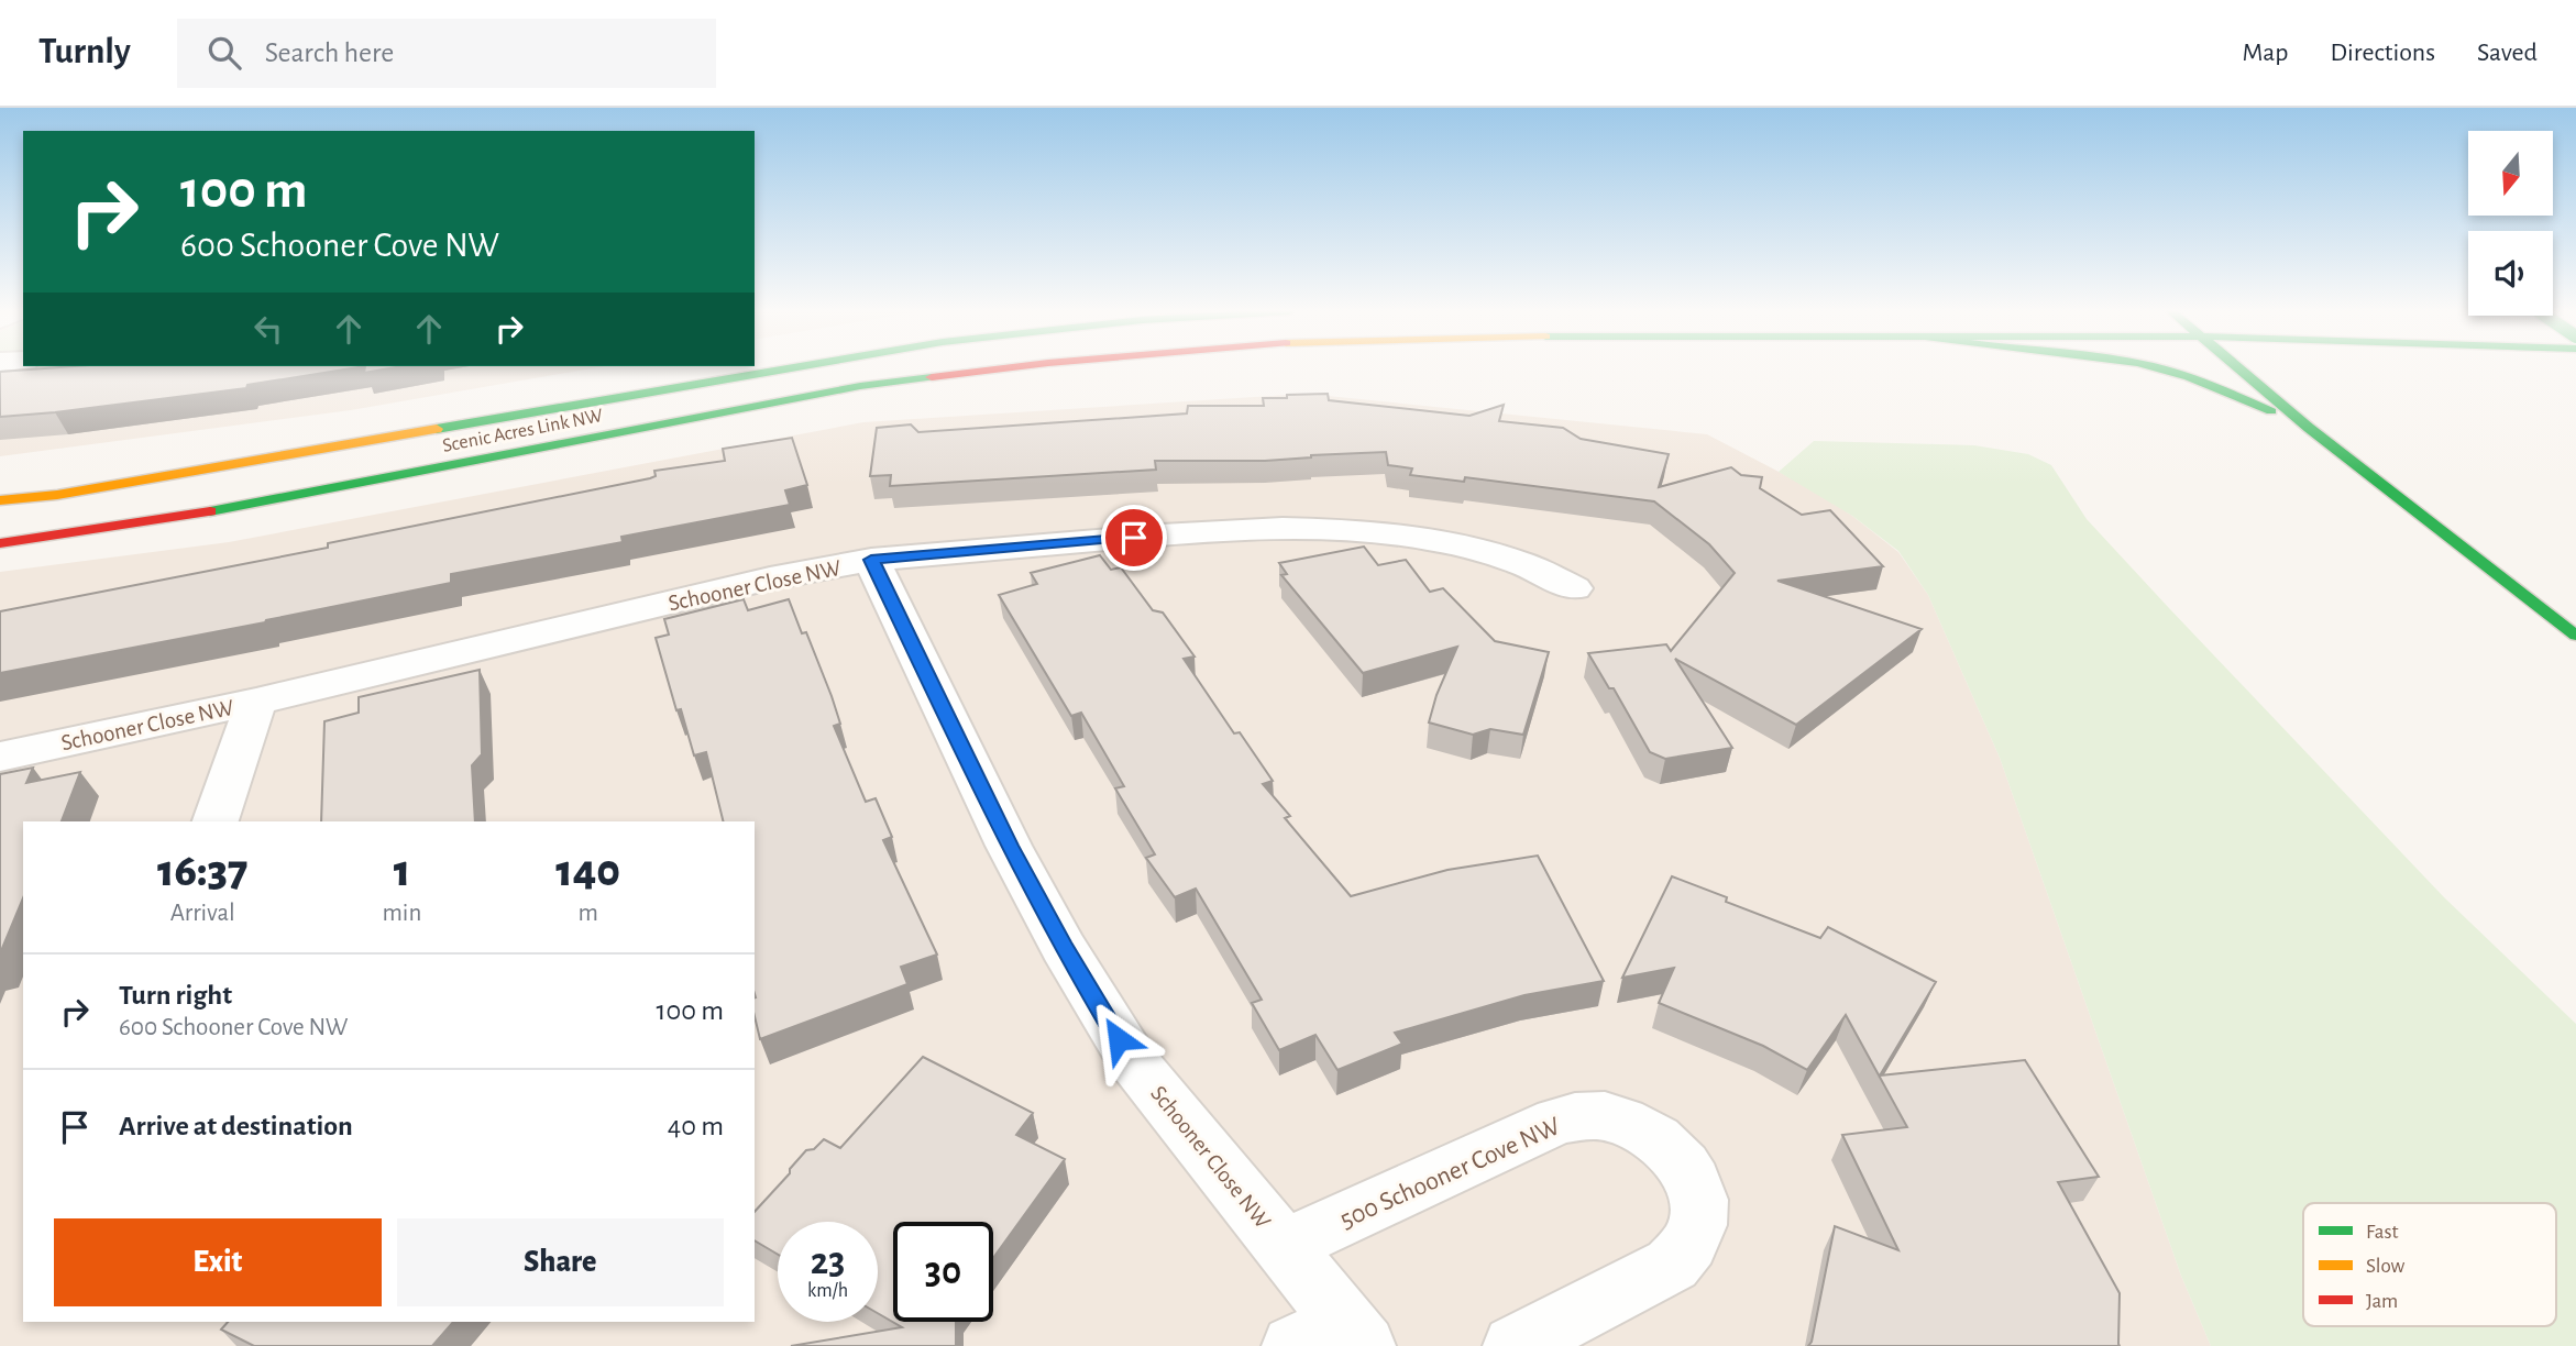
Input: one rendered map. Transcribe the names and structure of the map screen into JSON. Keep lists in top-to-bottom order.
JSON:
{
  "streets": {
    "main road": ["Scenic Acres Link NW"],
    "street": ["Schooner Close NW", "500 Schooner Cove NW"]
  },
  "crossings": [
    ["Schooner Close NW", "500 Schooner Cove NW"]
  ],
  "legend": ["Fast", "Slow", "Jam"],
  "north": "bottom",
  "page": {
    "header": "Turnly",
    "search": "Search here",
    "nav": ["Map", "Directions", "Saved"],
    "turn": ["100 m", "600 Schooner Cove NW"],
    "eta": [
      "16:37",
      "Arrival",
      "1",
      "min",
      "140",
      "m"
    ],
    "list": [
      {
        "name": "Turn right",
        "note": "600 Schooner Cove NW",
        "value": "100 m"
      },
      {
        "name": "Arrive at destination",
        "value": "40 m"
      }
    ],
    "buttons": ["Exit", "Share"],
    "speed": "23 km/h",
    "limit": "30"
  }
}
